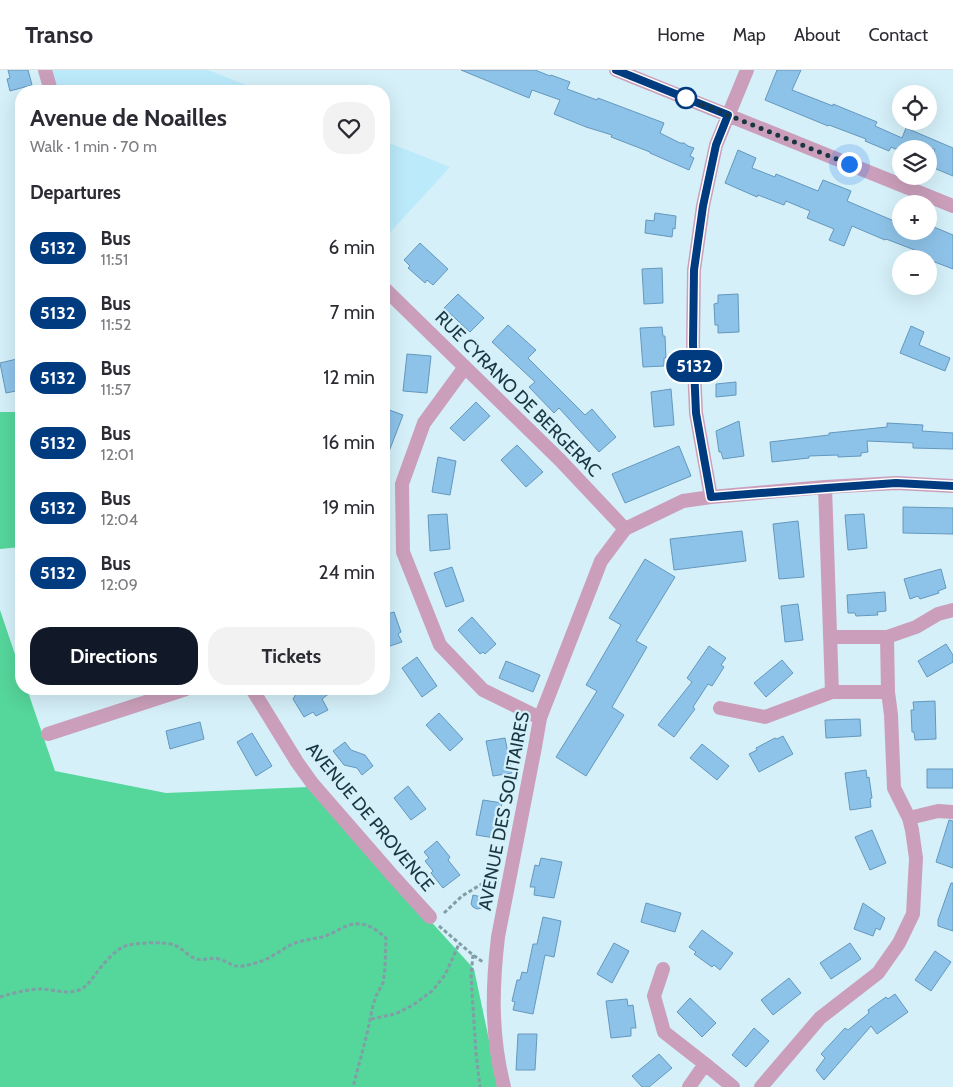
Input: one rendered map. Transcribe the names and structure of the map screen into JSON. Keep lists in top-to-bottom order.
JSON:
{
  "streets": {
    "street": ["RUE CYRANO DE BERGERAC", "AVENUE DES SOLITAIRES", "AVENUE DE PROVENCE"]
  },
  "crossings": [
    ["RUE CYRANO DE BERGERAC", "AVENUE DES SOLITAIRES"]
  ],
  "lines": ["bus line 5132"],
  "page": {
    "header": "Transo",
    "nav": [
      "Home",
      "Map",
      "About",
      "Contact"
    ],
    "on_map": "5132",
    "map_buttons": ["+", "−"],
    "heading": [
      ["Avenue de Noailles", "Walk · 1 min · 70 m"],
      "Departures"
    ],
    "list": [
      {
        "mark": "5132",
        "name": "Bus",
        "note": "11:51",
        "value": "6 min"
      },
      {
        "mark": "5132",
        "name": "Bus",
        "note": "11:52",
        "value": "7 min"
      },
      {
        "mark": "5132",
        "name": "Bus",
        "note": "11:57",
        "value": "12 min"
      },
      {
        "mark": "5132",
        "name": "Bus",
        "note": "12:01",
        "value": "16 min"
      },
      {
        "mark": "5132",
        "name": "Bus",
        "note": "12:04",
        "value": "19 min"
      },
      {
        "mark": "5132",
        "name": "Bus",
        "note": "12:09",
        "value": "24 min"
      }
    ],
    "buttons": ["Directions", "Tickets"]
  }
}
